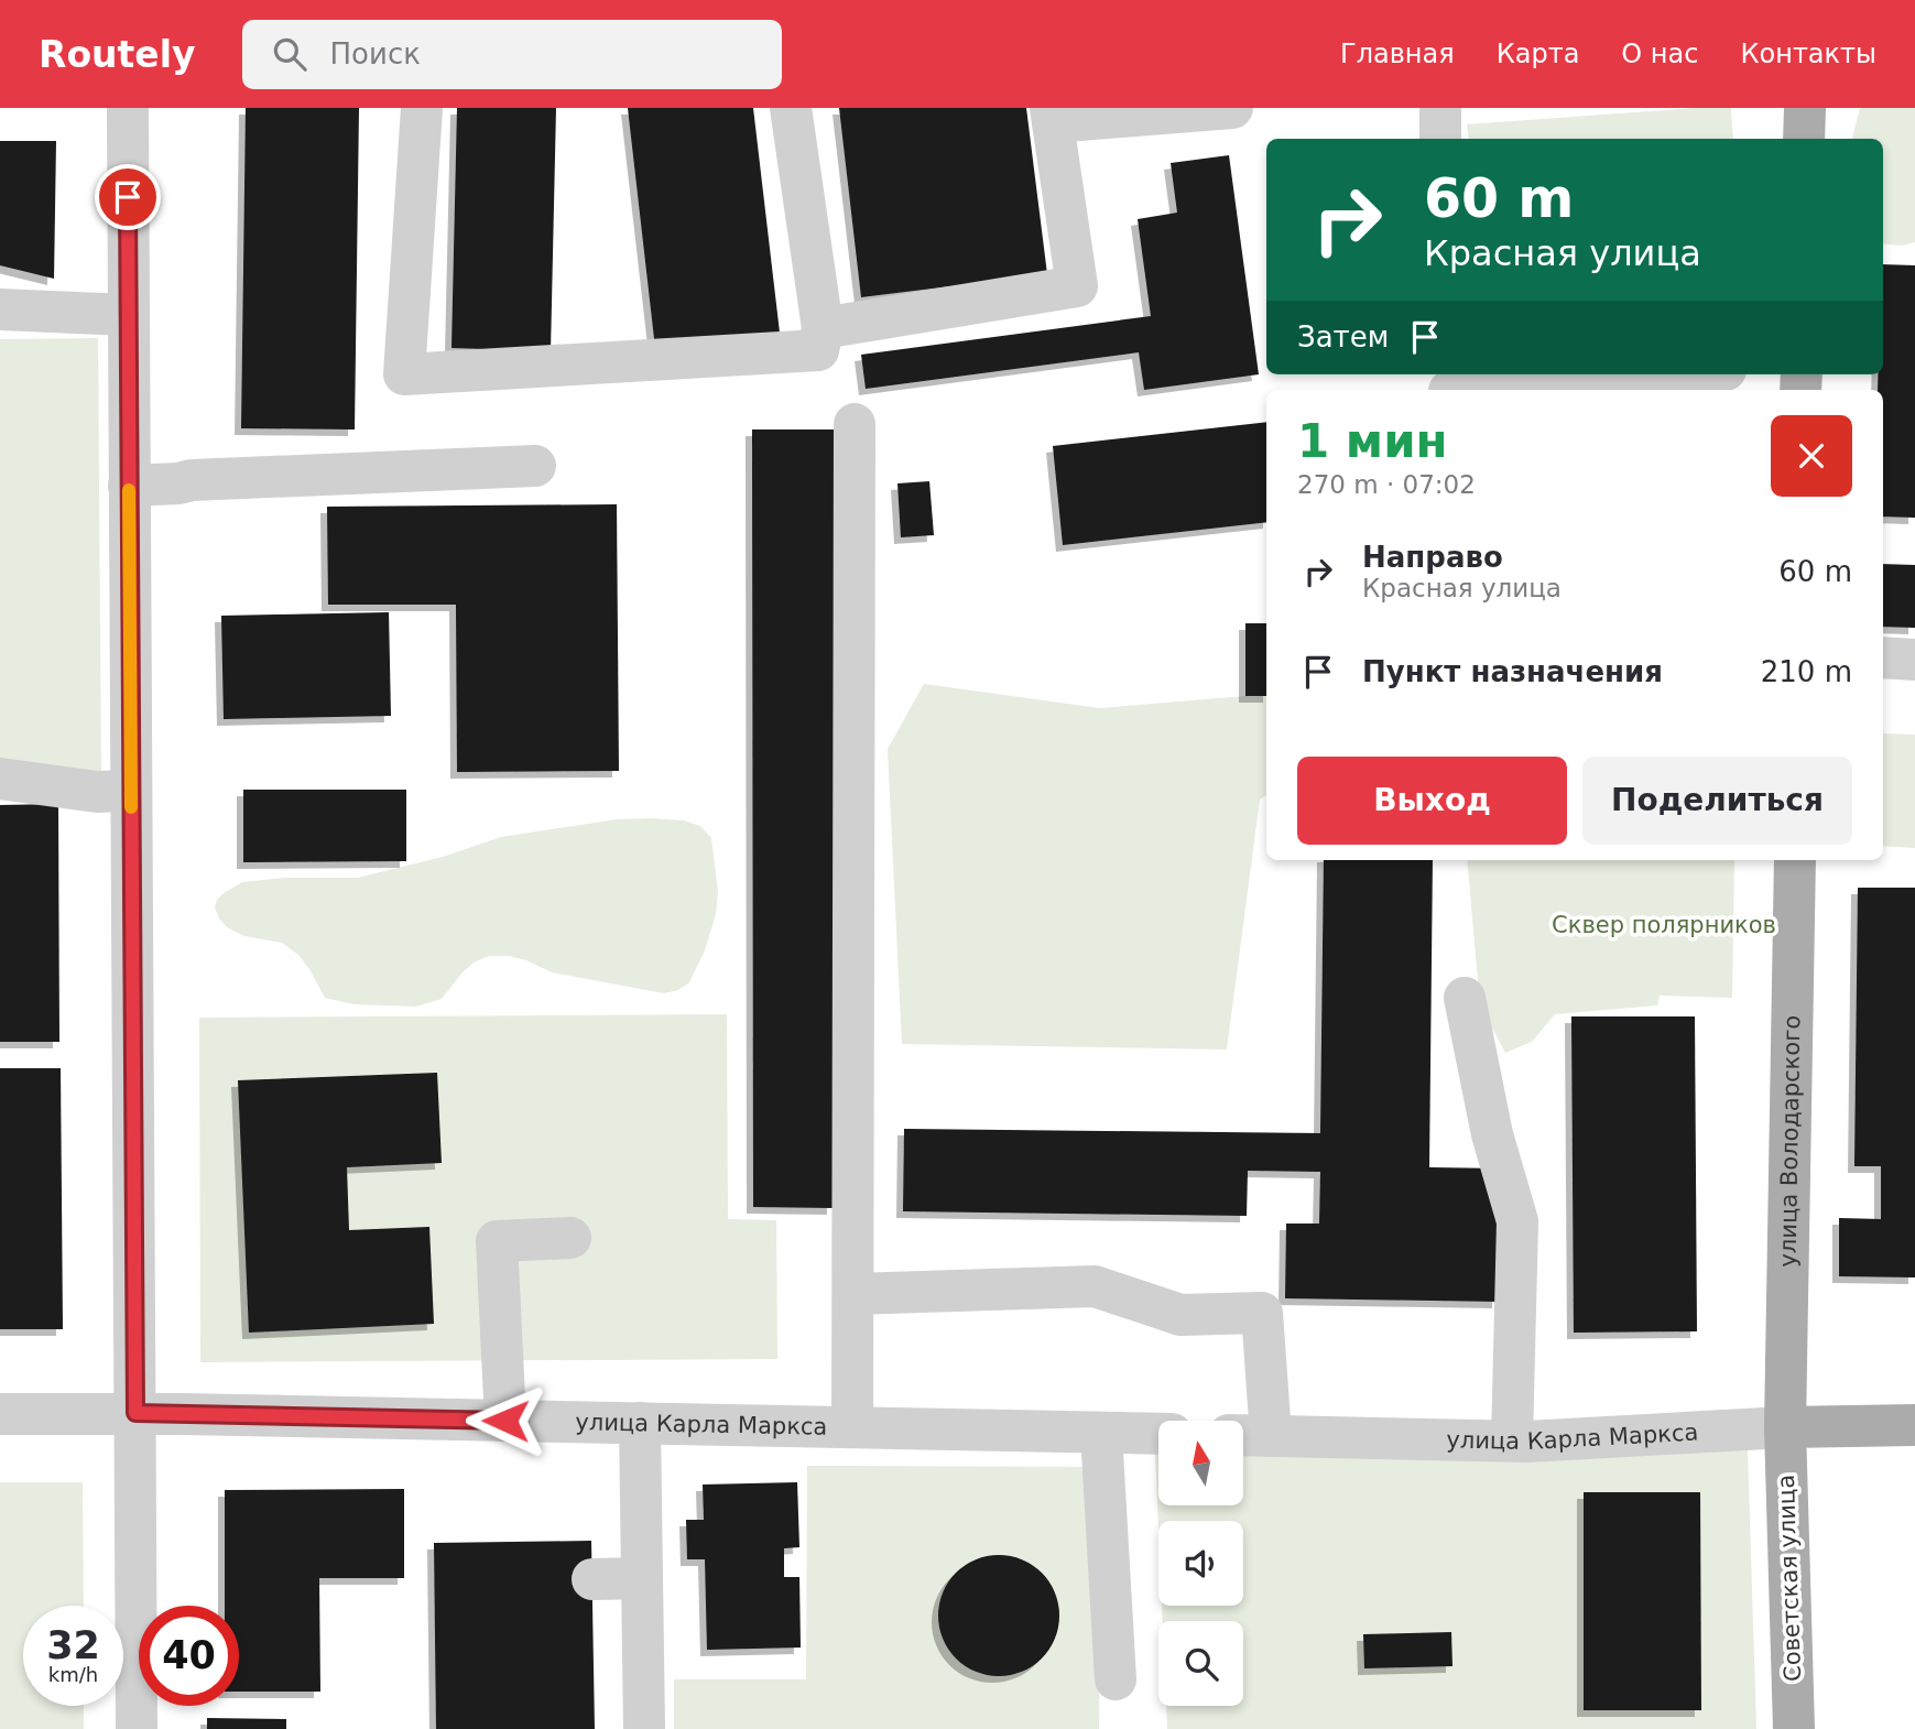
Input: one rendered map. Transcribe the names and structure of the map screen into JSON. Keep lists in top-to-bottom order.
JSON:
{
  "streets": {
    "main road": ["улица Володарского", "улица Карла Маркса", "Советская улица"]
  },
  "crossings": [
    ["улица Володарского", "улица Карла Маркса"],
    ["улица Володарского", "Советская улица"],
    ["улица Карла Маркса", "Советская улица"]
  ],
  "parks": ["Сквер полярников"],
  "north": "top",
  "page": {
    "header": "Routely",
    "search": "Поиск",
    "nav": [
      "Главная",
      "Карта",
      "О нас",
      "Контакты"
    ],
    "turn": ["60 m", "Красная улица"],
    "then": "Затем",
    "heading": ["1 мин", "270 m · 07:02"],
    "list": [
      {
        "name": "Направо",
        "note": "Красная улица",
        "value": "60 m"
      },
      {
        "name": "Пункт назначения",
        "value": "210 m"
      }
    ],
    "buttons": ["Выход", "Поделиться"],
    "speed": "32 km/h",
    "limit": "40"
  }
}
